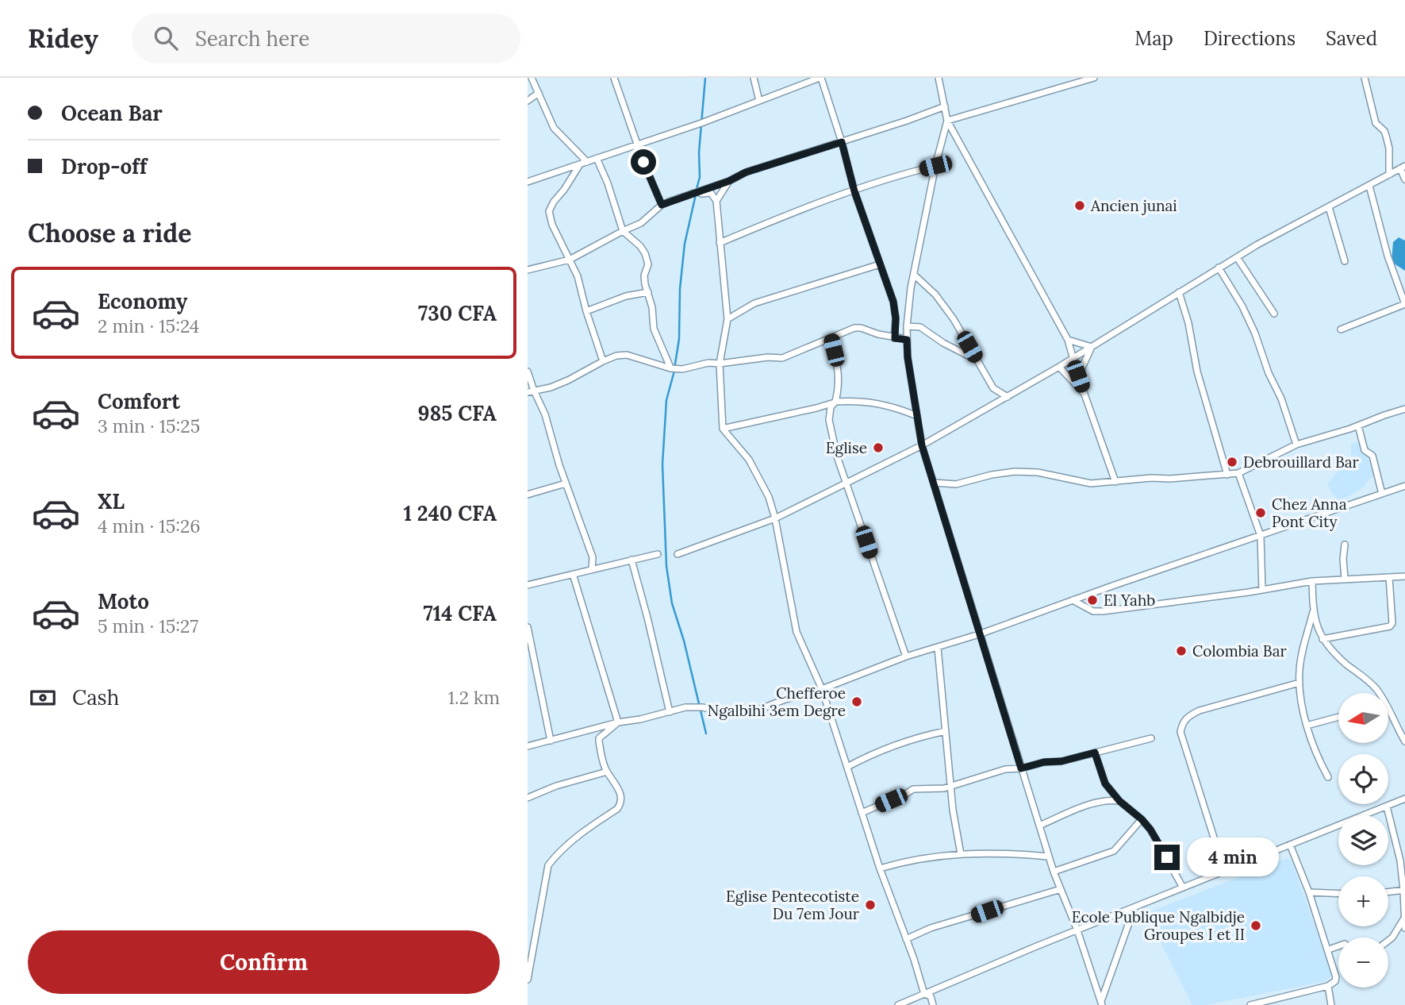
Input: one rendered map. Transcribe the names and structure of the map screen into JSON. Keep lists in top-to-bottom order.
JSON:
{
  "places": [
    "Ancien junai",
    "Eglise",
    "Debrouillard Bar",
    "Chez Anna Pont City",
    "El Yahb",
    "Colombia Bar",
    "Chefferoe Ngalbihi 3em Degre",
    "Eglise Pentecotiste Du 7em Jour",
    "Ecole Publique Ngalbidje Groupes I et II"
  ],
  "north": "left",
  "page": {
    "header": "Ridey",
    "search": "Search here",
    "nav": ["Map", "Directions", "Saved"],
    "banner": ["Ocean Bar", "Drop-off"],
    "heading": "Choose a ride",
    "list": [
      {
        "name": "Economy",
        "note": "2 min · 15:24",
        "value": "730 CFA"
      },
      {
        "name": "Comfort",
        "note": "3 min · 15:25",
        "value": "985 CFA"
      },
      {
        "name": "XL",
        "note": "4 min · 15:26",
        "value": "1 240 CFA"
      },
      {
        "name": "Moto",
        "note": "5 min · 15:27",
        "value": "714 CFA"
      }
    ],
    "pay": ["Cash", "1.2 km"],
    "map_buttons": ["+", "−"],
    "bubble": "4 min",
    "buttons": "Confirm"
  }
}
